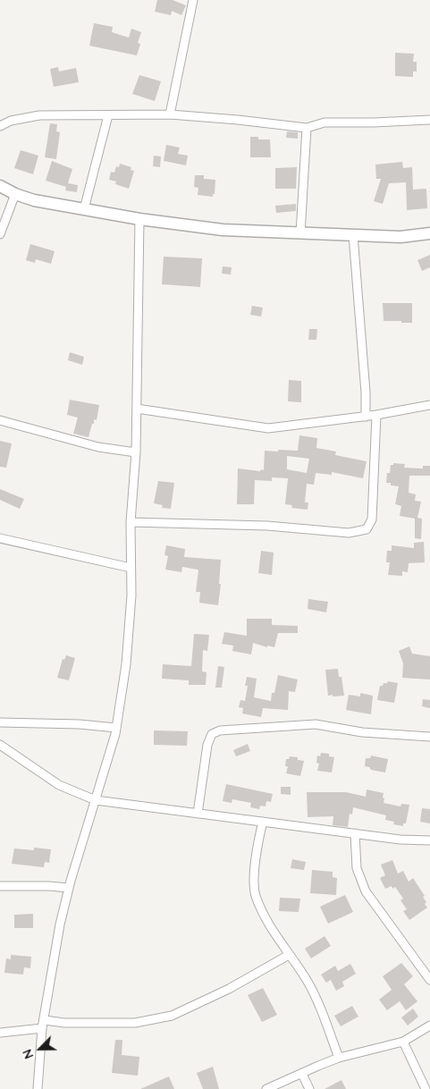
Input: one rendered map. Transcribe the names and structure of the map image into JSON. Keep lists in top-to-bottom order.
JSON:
{
  "north": "bottom left"
}
